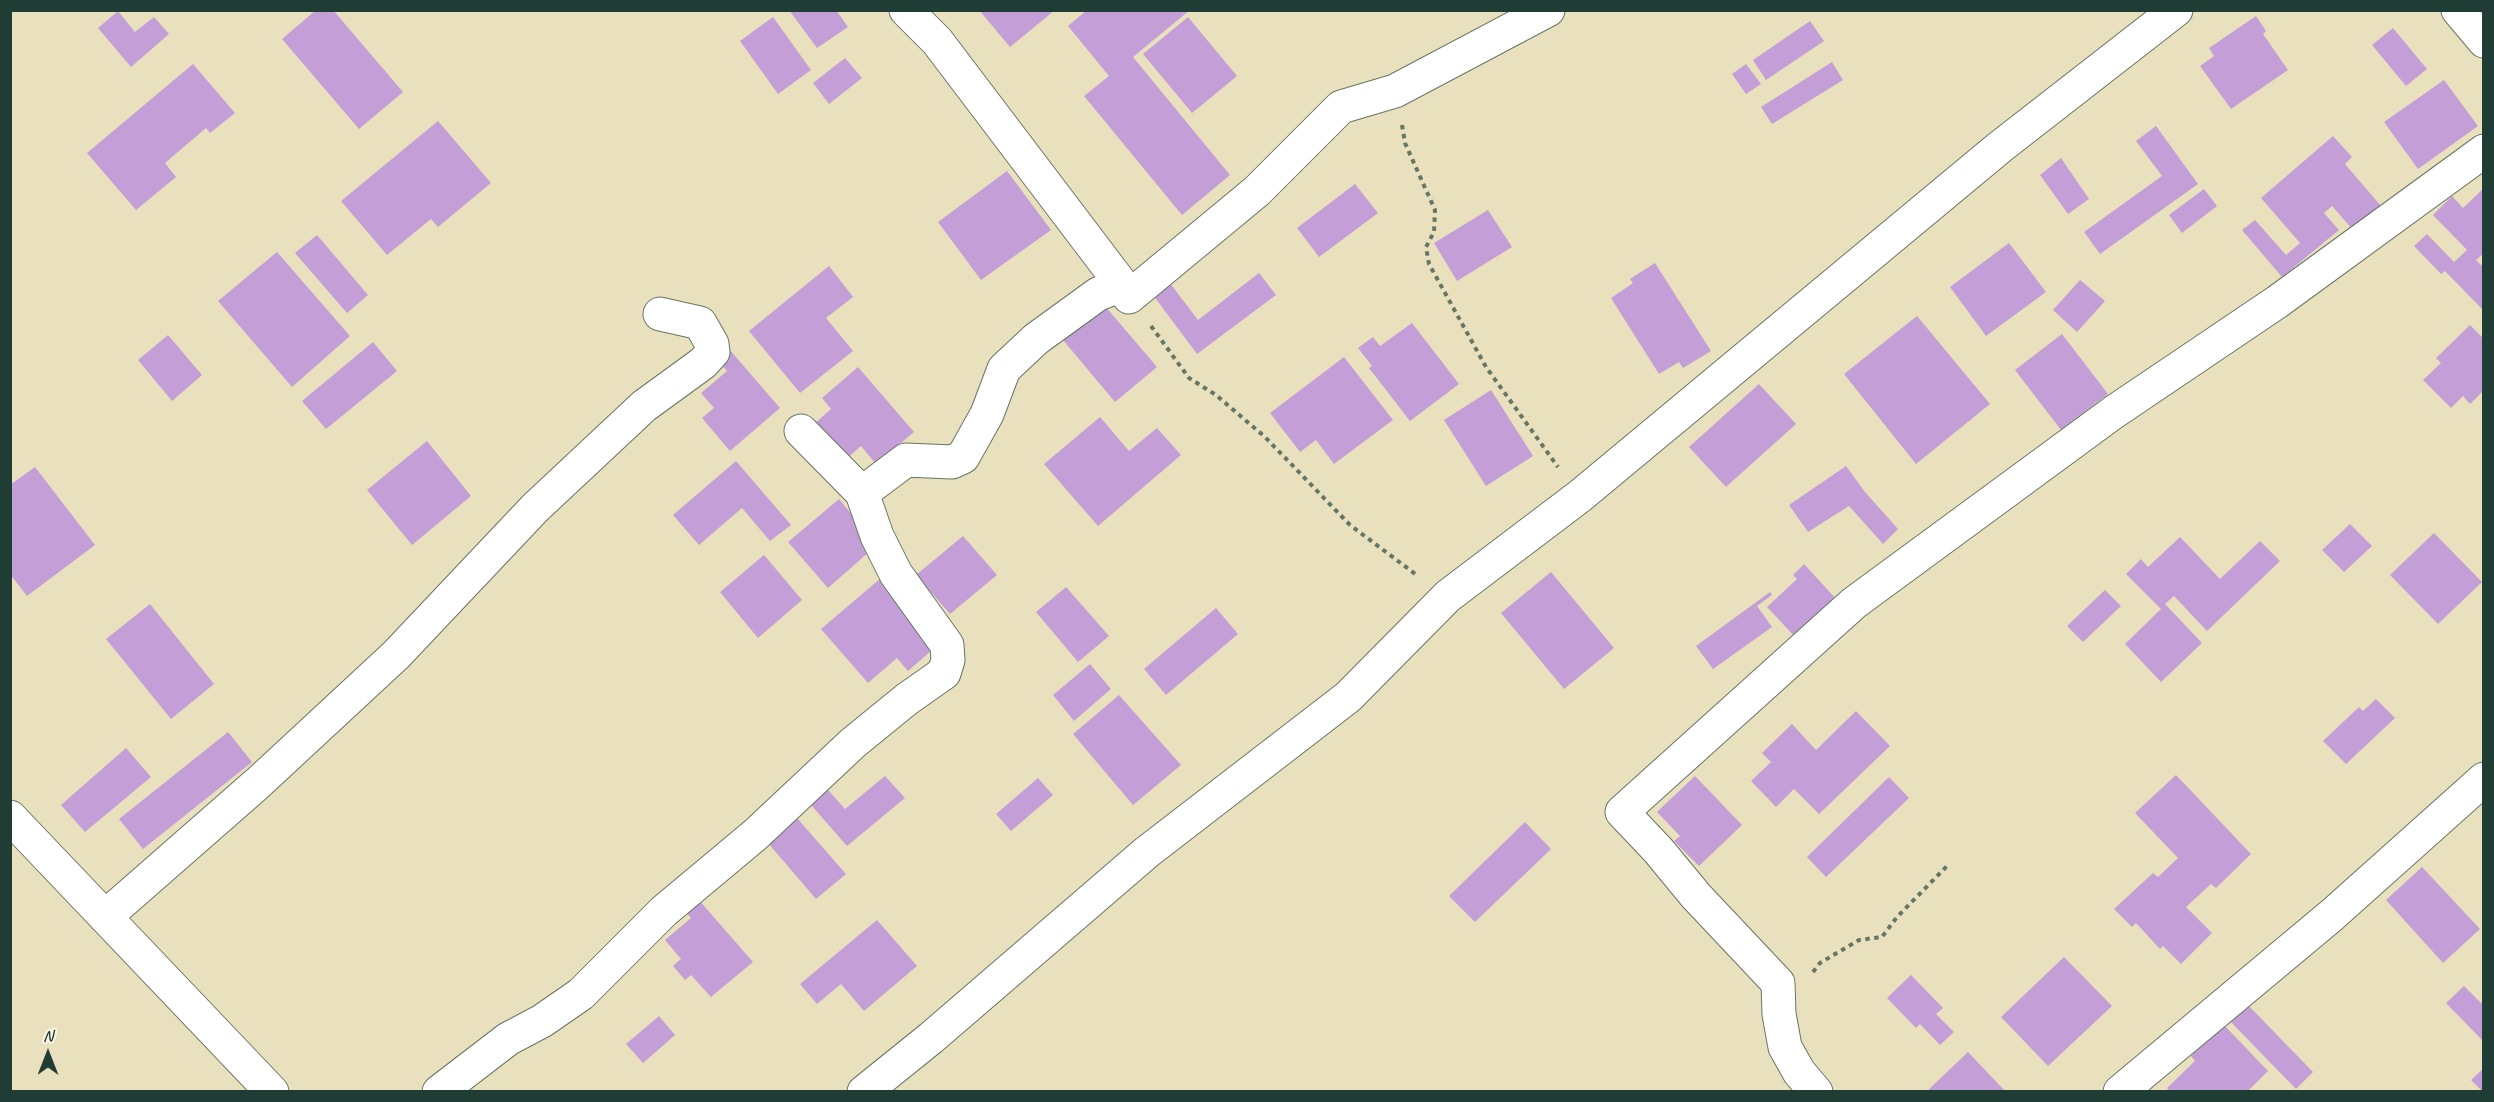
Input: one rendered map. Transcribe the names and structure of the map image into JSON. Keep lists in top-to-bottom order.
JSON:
{
  "north": "top"
}
